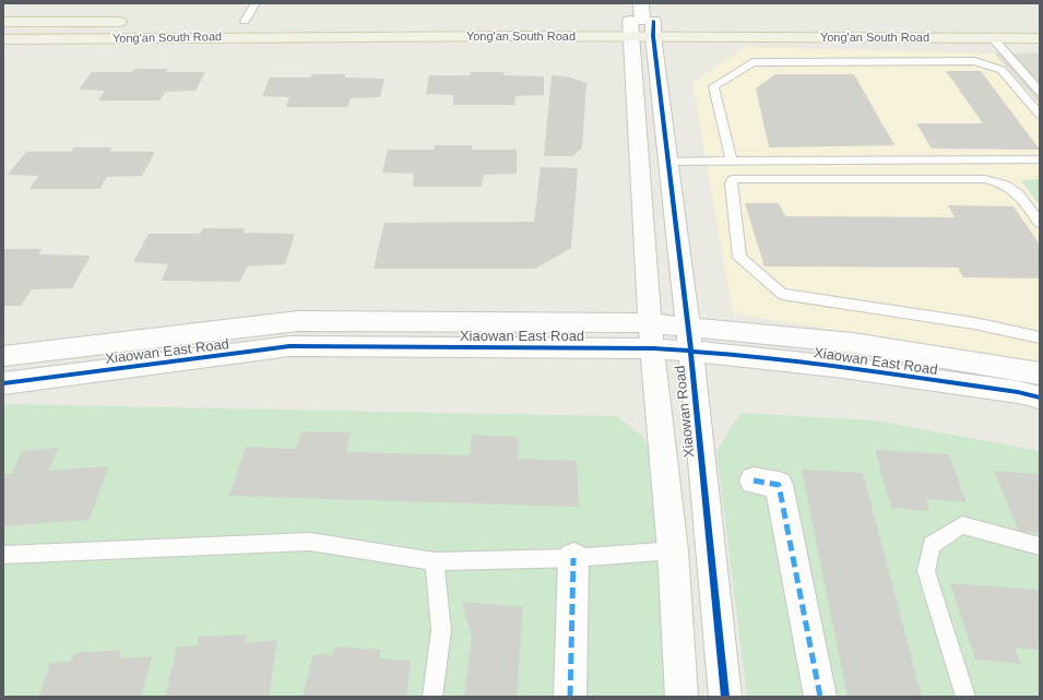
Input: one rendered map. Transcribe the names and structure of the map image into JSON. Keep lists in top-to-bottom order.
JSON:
{
  "streets": {
    "main road": ["Yong'an South Road"],
    "street": ["Xiaowan East Road", "Xiaowan Road"]
  },
  "crossings": [
    ["Yong'an South Road", "Xiaowan Road"],
    ["Xiaowan East Road", "Xiaowan Road"]
  ]
}
